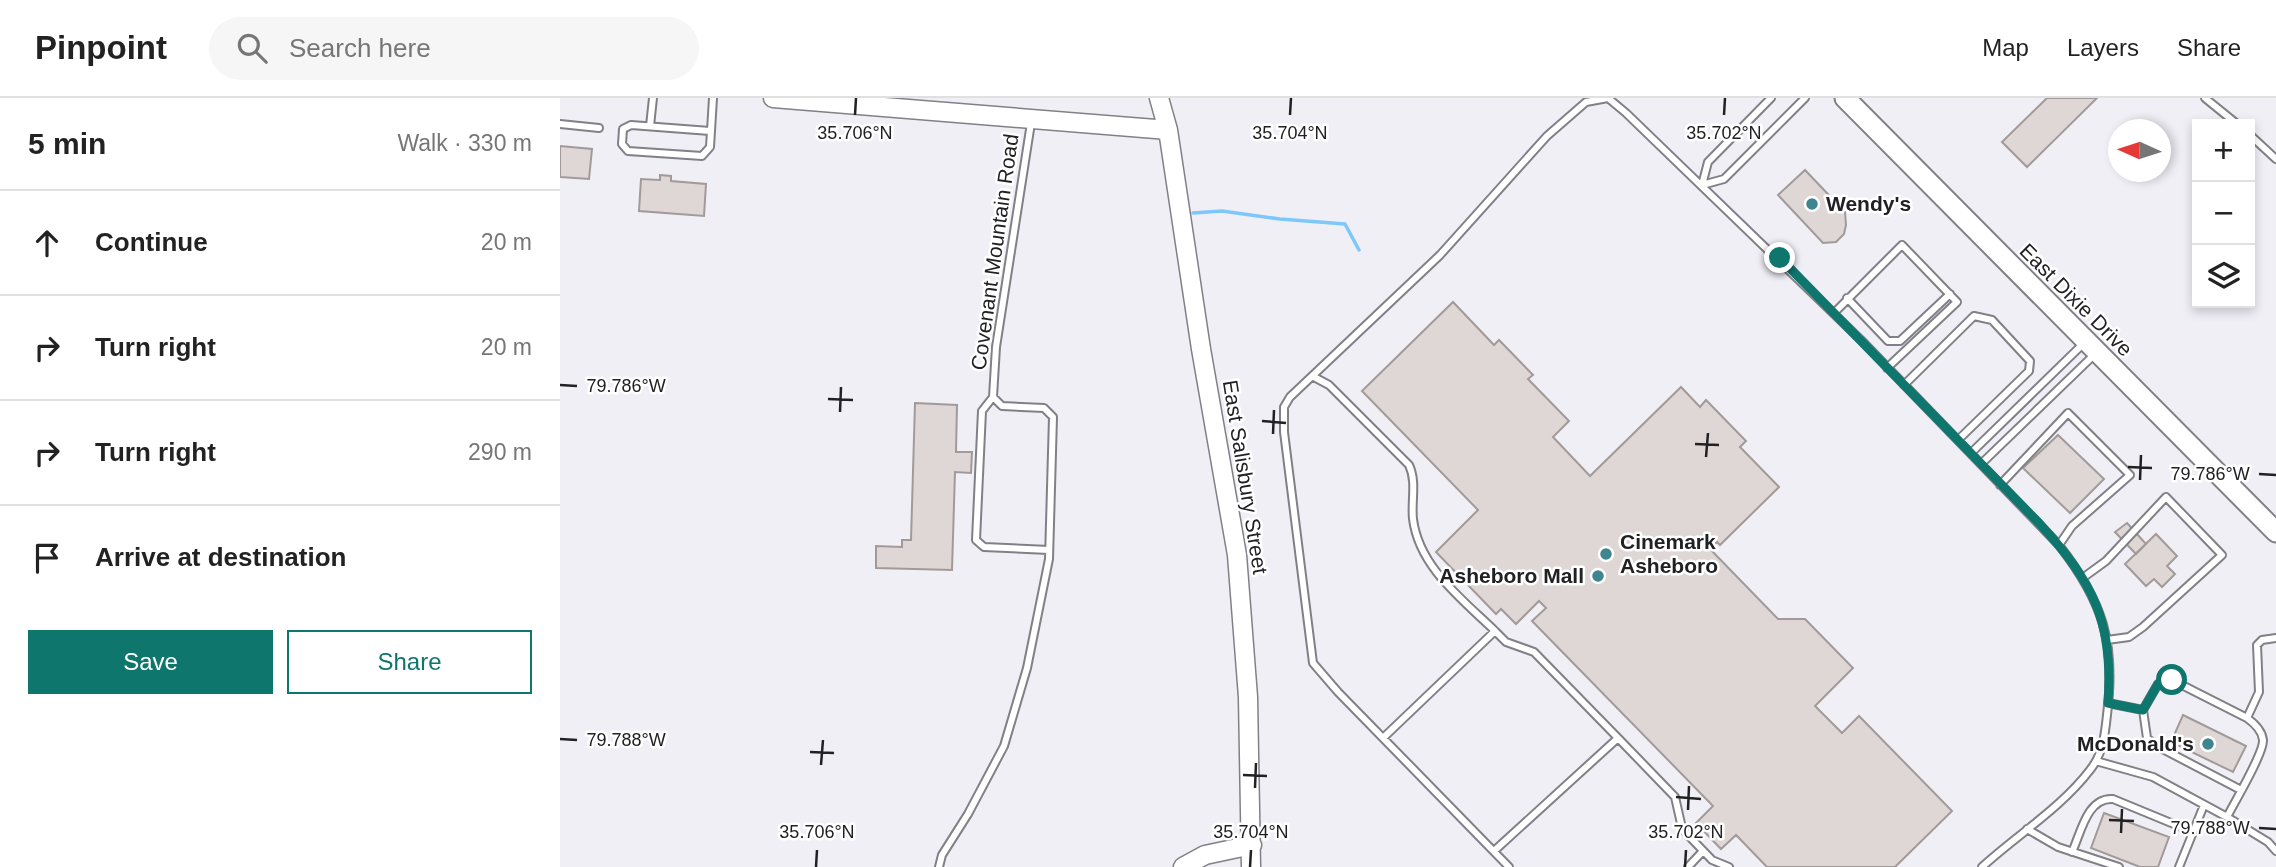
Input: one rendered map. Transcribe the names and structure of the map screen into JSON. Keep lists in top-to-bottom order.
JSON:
{
  "streets": {
    "main road": ["East Dixie Drive", "East Salisbury Street"],
    "lane": ["Covenant Mountain Road"]
  },
  "places": [
    "Wendy's",
    "Cinemark Asheboro",
    "Asheboro Mall",
    "McDonald's"
  ],
  "north": "left",
  "page": {
    "header": "Pinpoint",
    "search": "Search here",
    "nav": ["Map", "Layers", "Share"],
    "heading": ["5 min", "Walk · 330 m"],
    "map_buttons": ["+", "−"],
    "list": [
      ["Continue", "20 m"],
      ["Turn right", "20 m"],
      ["Turn right", "290 m"],
      "Arrive at destination"
    ],
    "buttons": ["Save", "Share"]
  },
  "coordinates": [
    "35.706°N",
    "35.704°N",
    "35.702°N",
    "79.786°W",
    "79.788°W"
  ]
}
